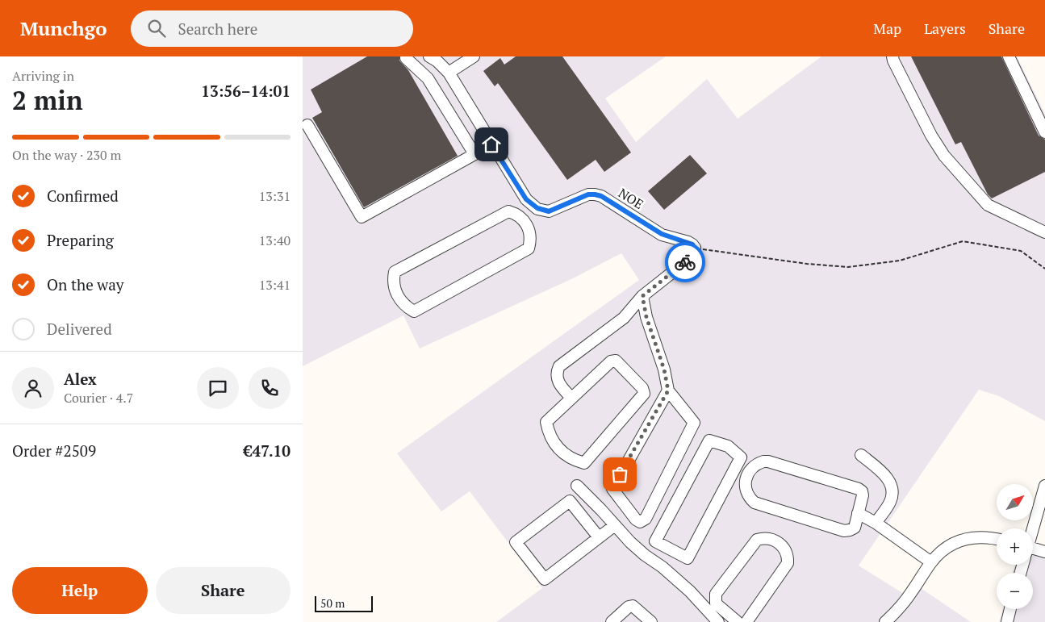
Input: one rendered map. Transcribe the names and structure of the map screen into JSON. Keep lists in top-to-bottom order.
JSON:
{
  "streets": {
    "street": ["NOE"]
  },
  "scale_bar": "50 m",
  "north": "top right",
  "page": {
    "header": "Munchgo",
    "search": "Search here",
    "nav": ["Map", "Layers", "Share"],
    "heading": ["2 min", "Arriving in", "13:56–14:01"],
    "panel": [
      "Alex",
      "Courier · 4.7",
      "Order #2509",
      "€47.10"
    ],
    "bar": "On the way · 230 m",
    "list": [
      ["Confirmed", "13:31"],
      ["Preparing", "13:40"],
      ["On the way", "13:41"],
      "Delivered"
    ],
    "map_buttons": ["+", "−"],
    "buttons": ["Help", "Share"],
    "scale": "50 m"
  }
}
